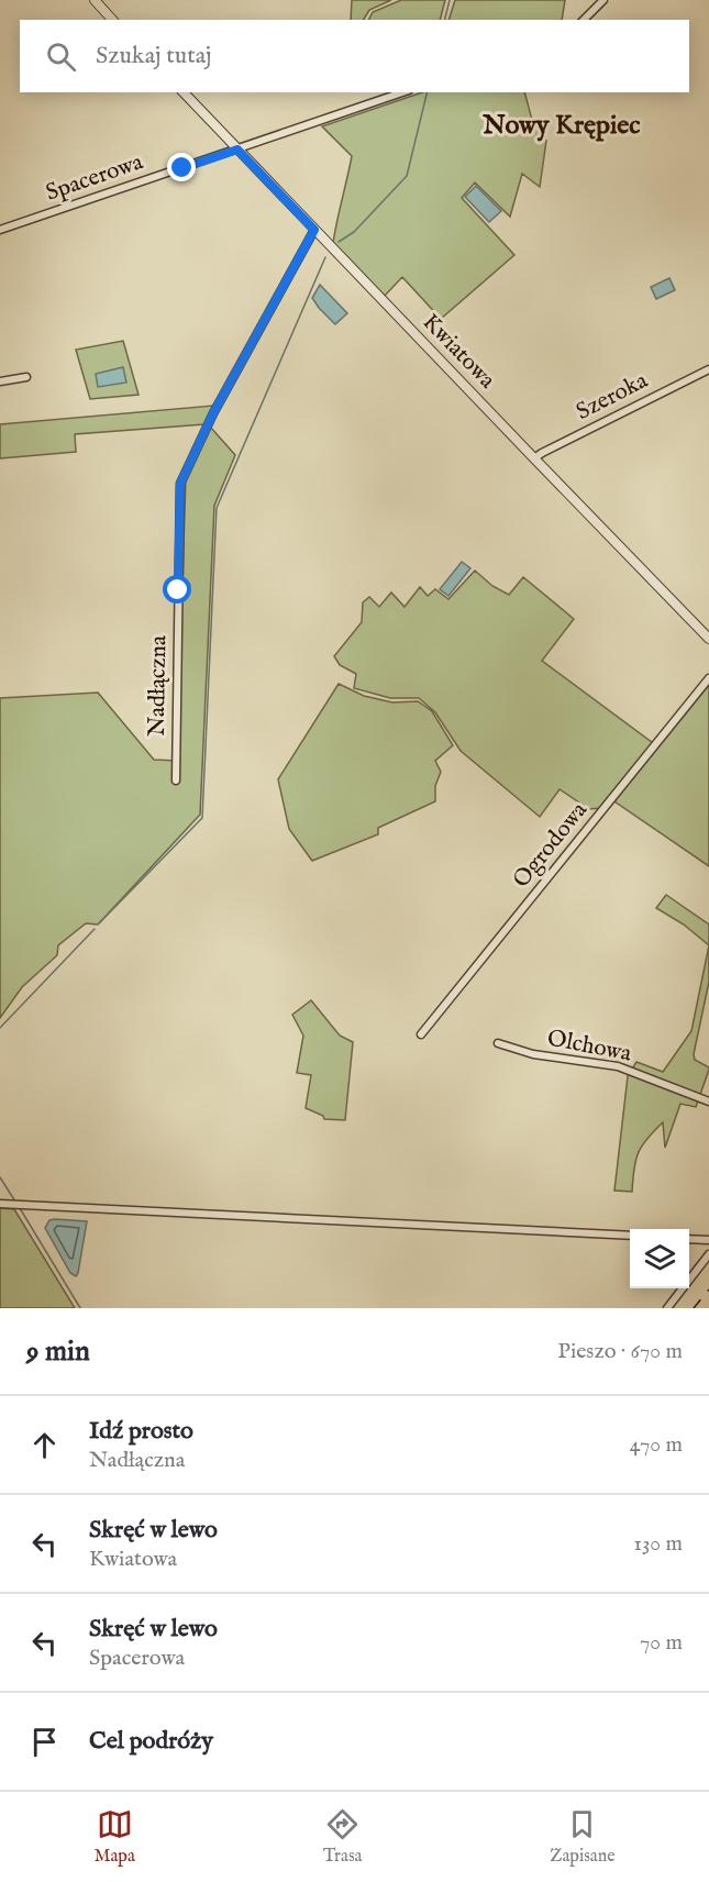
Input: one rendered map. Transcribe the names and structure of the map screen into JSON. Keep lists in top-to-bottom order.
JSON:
{
  "streets": {
    "street": [
      "Spacerowa",
      "Kwiatowa",
      "Szeroka",
      "Nadłączna",
      "Ogrodowa",
      "Olchowa"
    ]
  },
  "crossings": [
    ["Spacerowa", "Kwiatowa"],
    ["Kwiatowa", "Szeroka"],
    ["Kwiatowa", "Nadłączna"]
  ],
  "districts": ["Nowy Krępiec"],
  "page": {
    "search": "Szukaj tutaj",
    "heading": ["9 min", "Pieszo · 670 m"],
    "list": [
      ["Idź prosto", "Nadłączna", "470 m"],
      ["Skręć w lewo", "Kwiatowa", "130 m"],
      ["Skręć w lewo", "Spacerowa", "70 m"],
      "Cel podróży"
    ],
    "nav": ["Mapa", "Trasa", "Zapisane"]
  }
}
